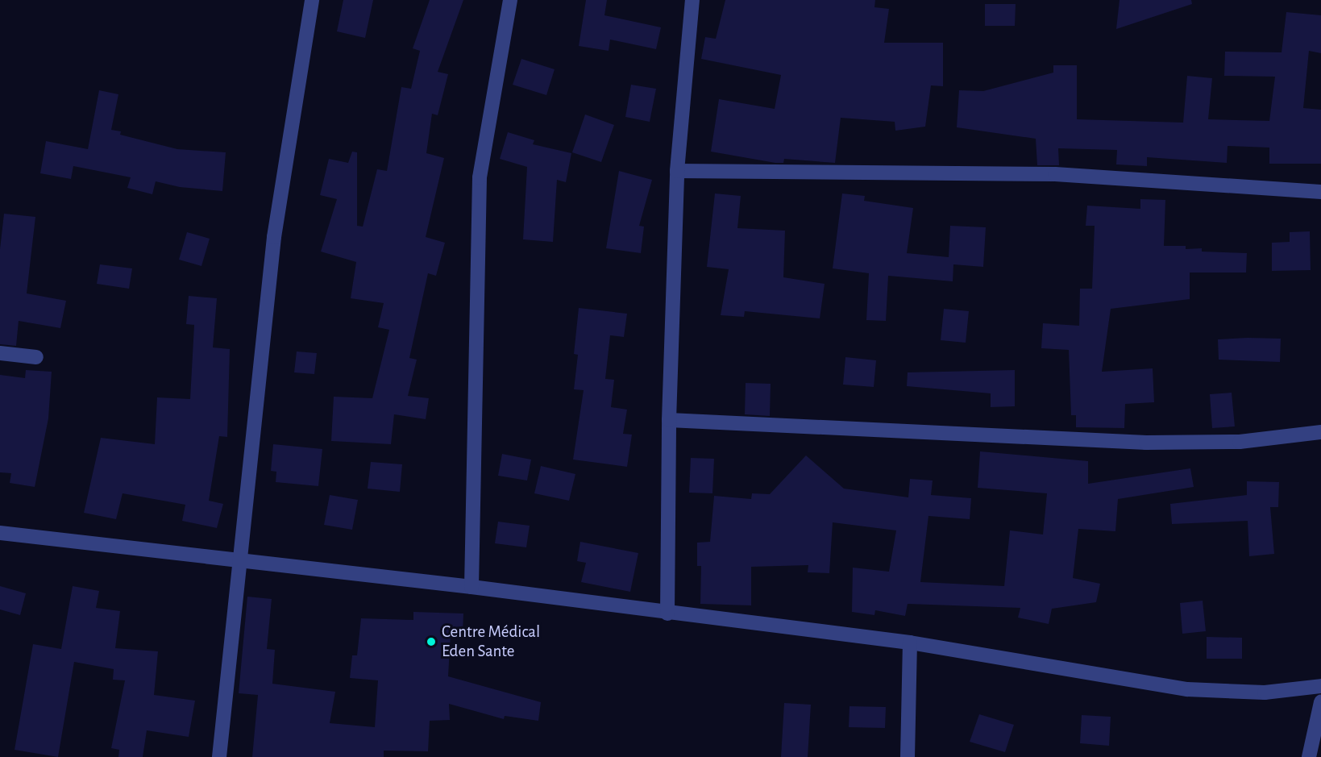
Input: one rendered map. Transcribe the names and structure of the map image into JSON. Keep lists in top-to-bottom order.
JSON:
{
  "places": ["Centre Médical Eden Sante"]
}
